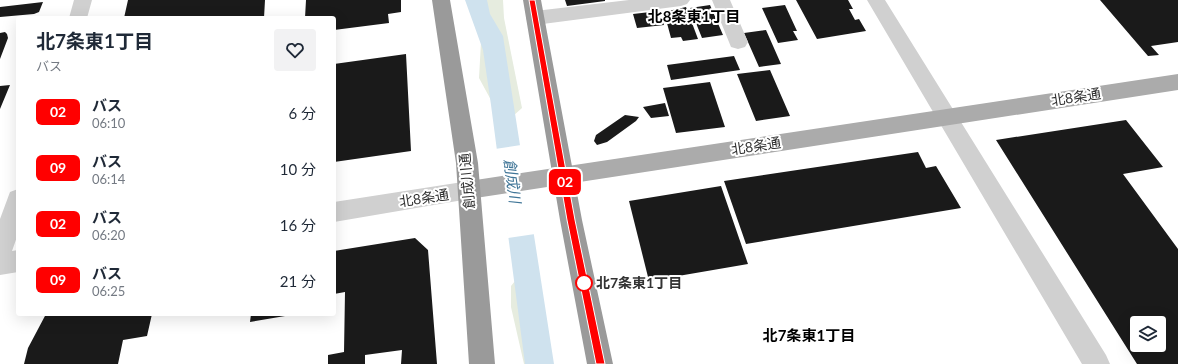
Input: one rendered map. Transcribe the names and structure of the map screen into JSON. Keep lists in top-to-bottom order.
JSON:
{
  "streets": {
    "highway": ["創成川通"],
    "main road": ["北8条通"]
  },
  "crossings": [
    ["北8条通", "創成川通"]
  ],
  "districts": ["北8条東1丁目", "北7条東1丁目"],
  "water": ["創成川"],
  "places": ["北7条東1丁目"],
  "lines": ["bus line 02"],
  "page": {
    "on_map": "02",
    "heading": ["北7条東1丁目", "バス"],
    "list": [
      {
        "mark": "02",
        "name": "バス",
        "note": "06:10",
        "value": "6 分"
      },
      {
        "mark": "09",
        "name": "バス",
        "note": "06:14",
        "value": "10 分"
      },
      {
        "mark": "02",
        "name": "バス",
        "note": "06:20",
        "value": "16 分"
      },
      {
        "mark": "09",
        "name": "バス",
        "note": "06:25",
        "value": "21 分"
      }
    ]
  }
}
